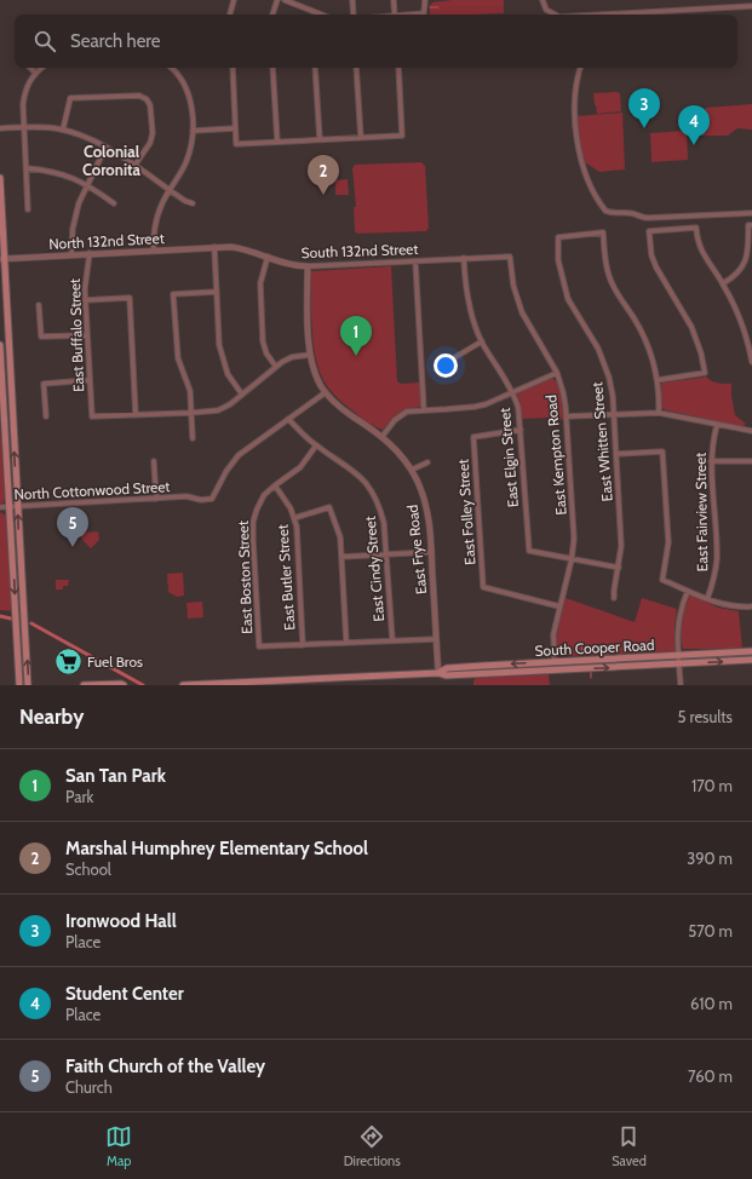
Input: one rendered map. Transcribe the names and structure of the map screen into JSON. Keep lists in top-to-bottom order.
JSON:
{
  "streets": {
    "main road": ["South Cooper Road"],
    "street": [
      "North 132nd Street",
      "South 132nd Street",
      "East Buffalo Street",
      "East Whitten Street",
      "East Kempton Road",
      "East Elgin Street",
      "North Cottonwood Street",
      "East Folley Street",
      "East Fairview Street",
      "East Frye Road",
      "East Cindy Street",
      "East Boston Street",
      "East Butler Street"
    ]
  },
  "crossings": [
    ["North 132nd Street", "South 132nd Street"],
    ["North 132nd Street", "East Buffalo Street"],
    ["South 132nd Street", "East Kempton Road"],
    ["South 132nd Street", "East Elgin Street"],
    ["South 132nd Street", "East Frye Road"],
    ["East Kempton Road", "East Elgin Street"],
    ["East Kempton Road", "East Folley Street"],
    ["East Kempton Road", "South Cooper Road"],
    ["East Elgin Street", "East Folley Street"],
    ["North Cottonwood Street", "East Cindy Street"],
    ["East Fairview Street", "South Cooper Road"],
    ["East Frye Road", "South Cooper Road"],
    ["East Cindy Street", "East Boston Street"],
    ["East Boston Street", "East Butler Street"]
  ],
  "districts": ["Colonial Coronita"],
  "places": {
    "supermarket": ["Fuel Bros"]
  },
  "page": {
    "search": "Search here",
    "pins": [
      "3",
      "4",
      "2",
      "1",
      "5"
    ],
    "heading": ["Nearby", "5 results"],
    "list": [
      {
        "mark": "1",
        "name": "San Tan Park",
        "note": "Park",
        "value": "170 m"
      },
      {
        "mark": "2",
        "name": "Marshal Humphrey Elementary School",
        "note": "School",
        "value": "390 m"
      },
      {
        "mark": "3",
        "name": "Ironwood Hall",
        "note": "Place",
        "value": "570 m"
      },
      {
        "mark": "4",
        "name": "Student Center",
        "note": "Place",
        "value": "610 m"
      },
      {
        "mark": "5",
        "name": "Faith Church of the Valley",
        "note": "Church",
        "value": "760 m"
      }
    ],
    "nav": ["Map", "Directions", "Saved"]
  }
}
